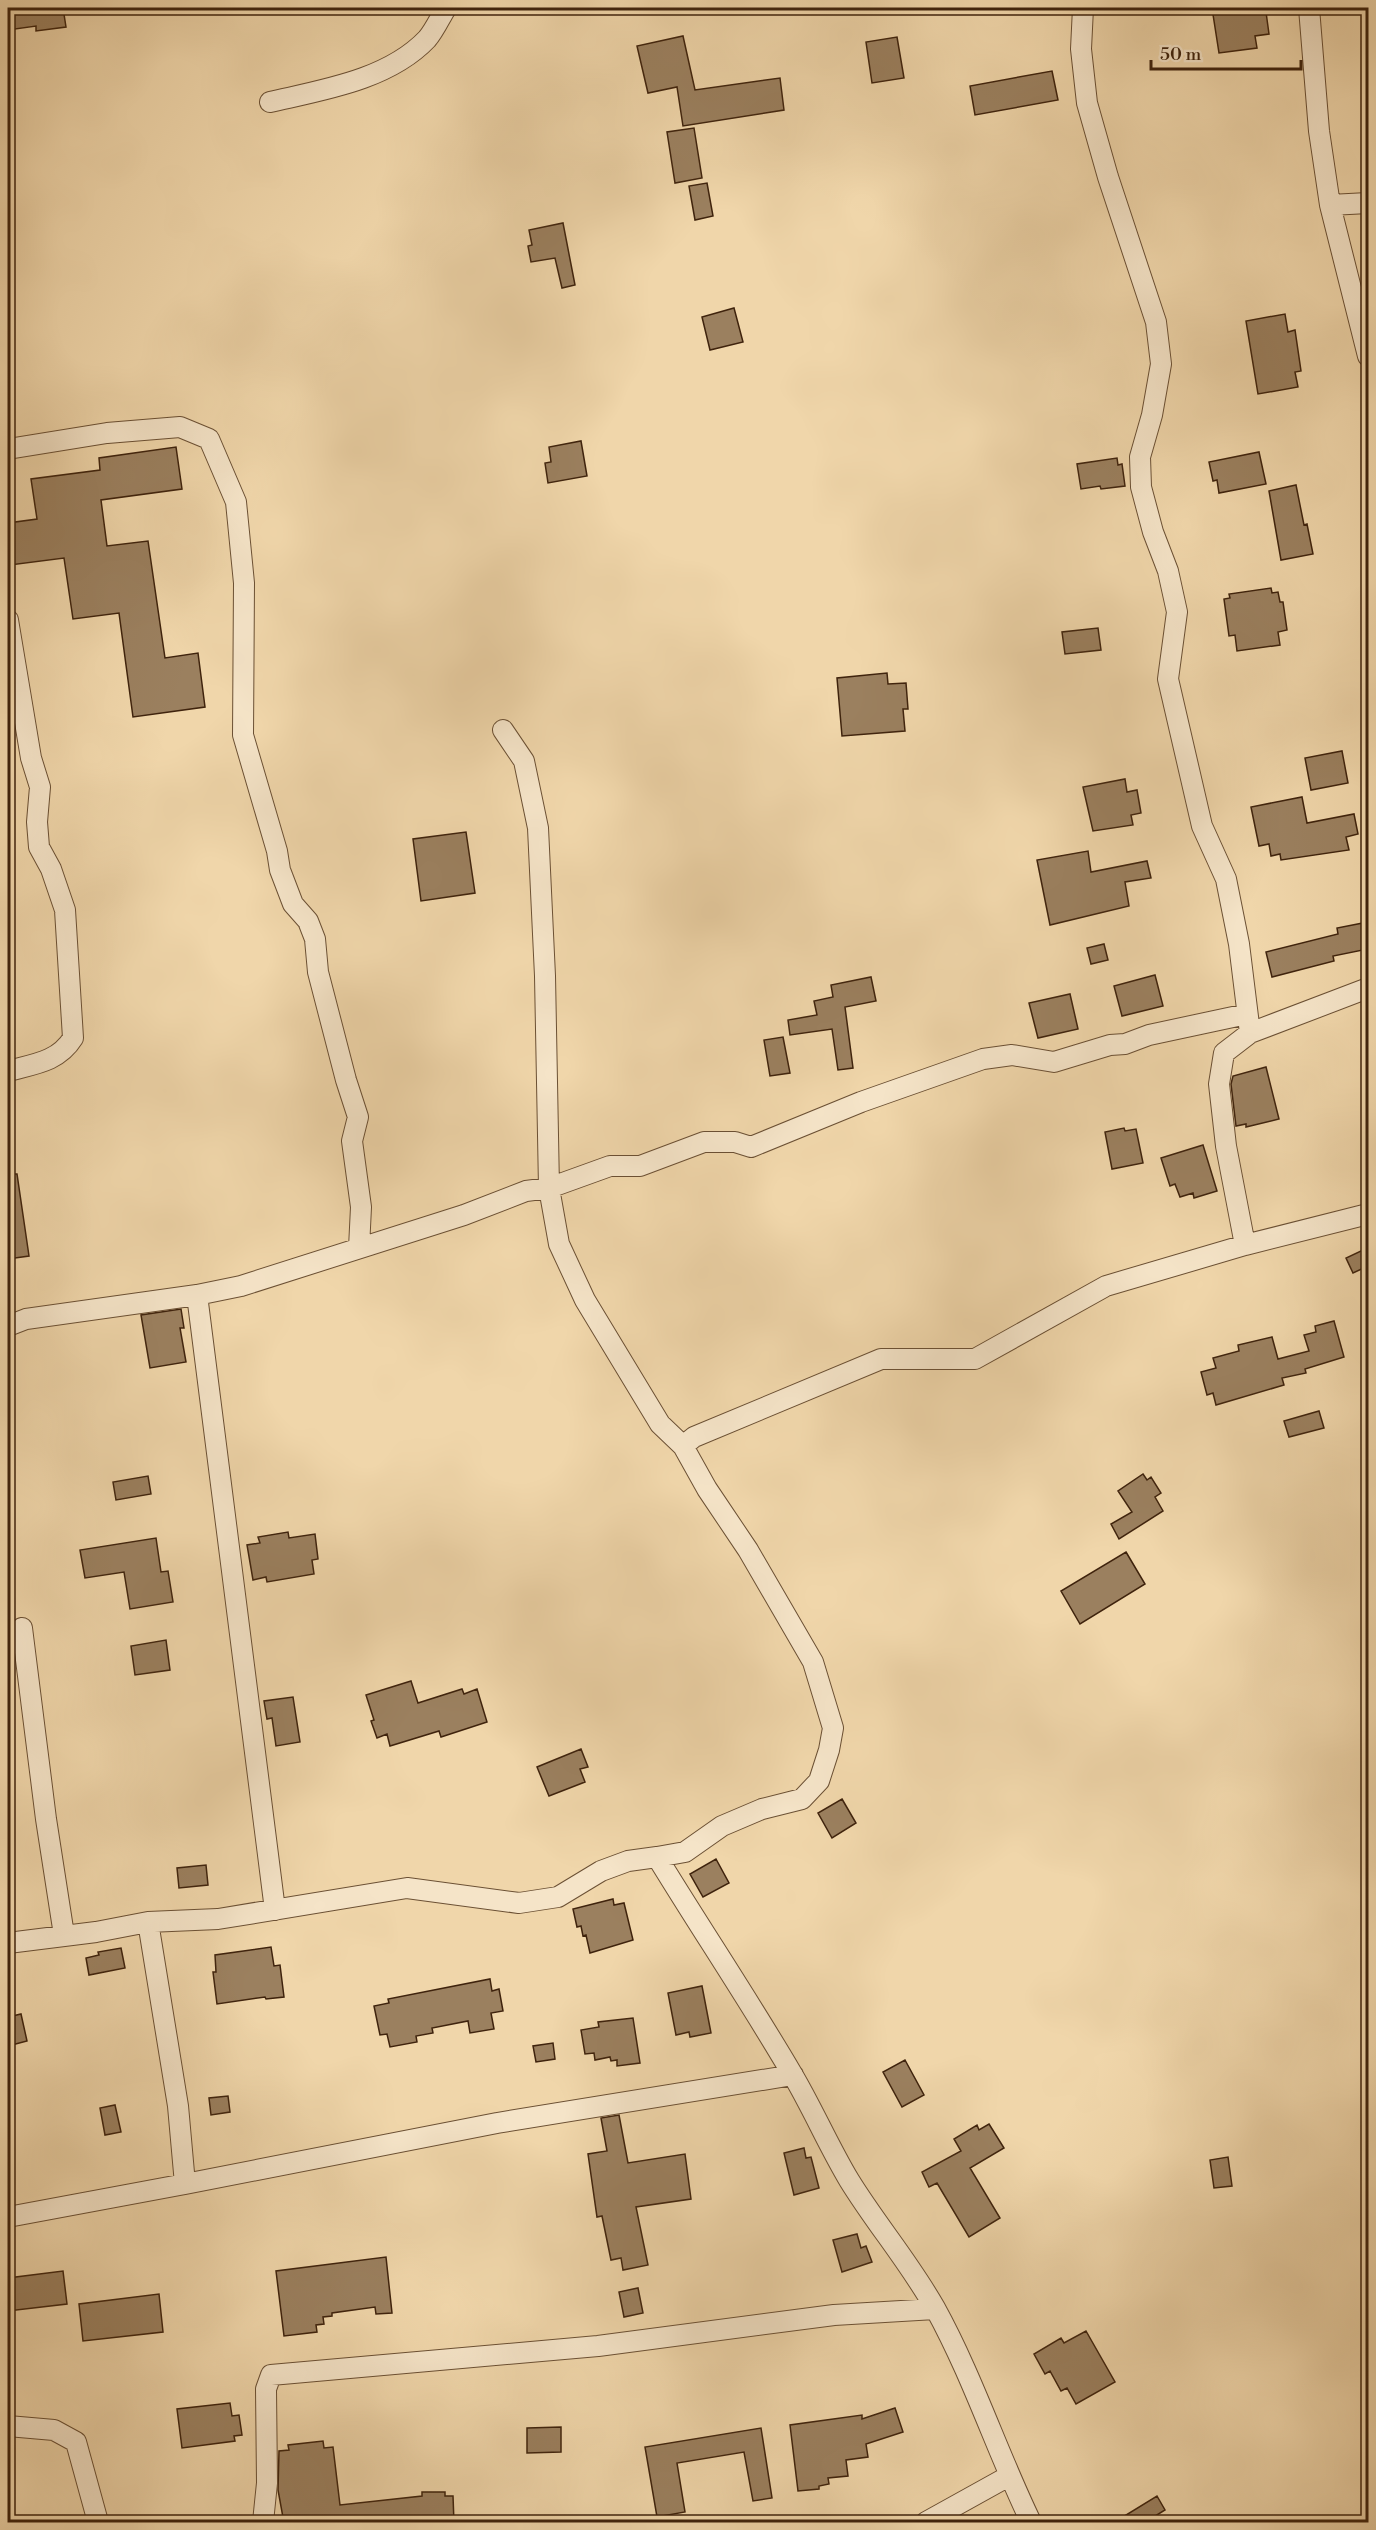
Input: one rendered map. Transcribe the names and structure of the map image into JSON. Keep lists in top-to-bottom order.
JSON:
{
  "scale_bar": "50 m"
}
